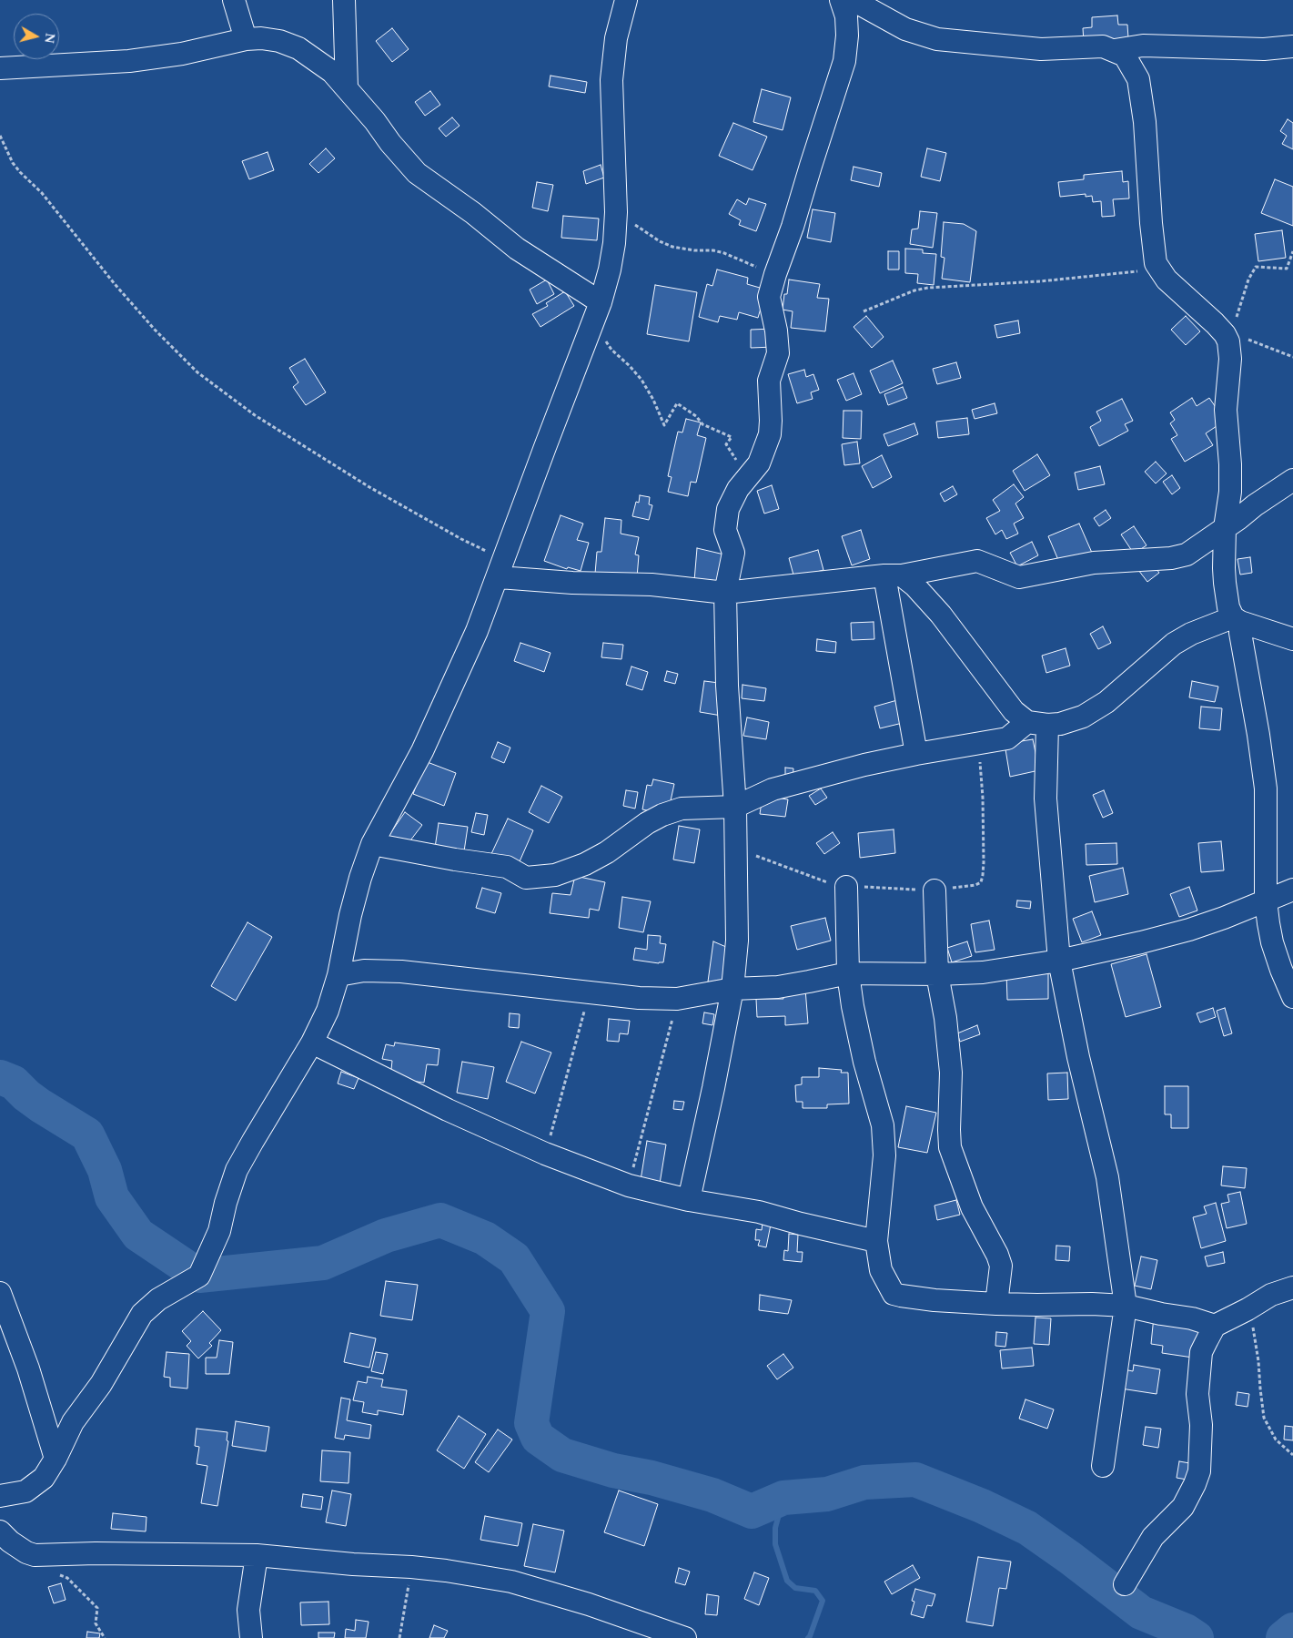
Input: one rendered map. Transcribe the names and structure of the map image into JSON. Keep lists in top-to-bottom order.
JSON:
{
  "north": "right"
}
